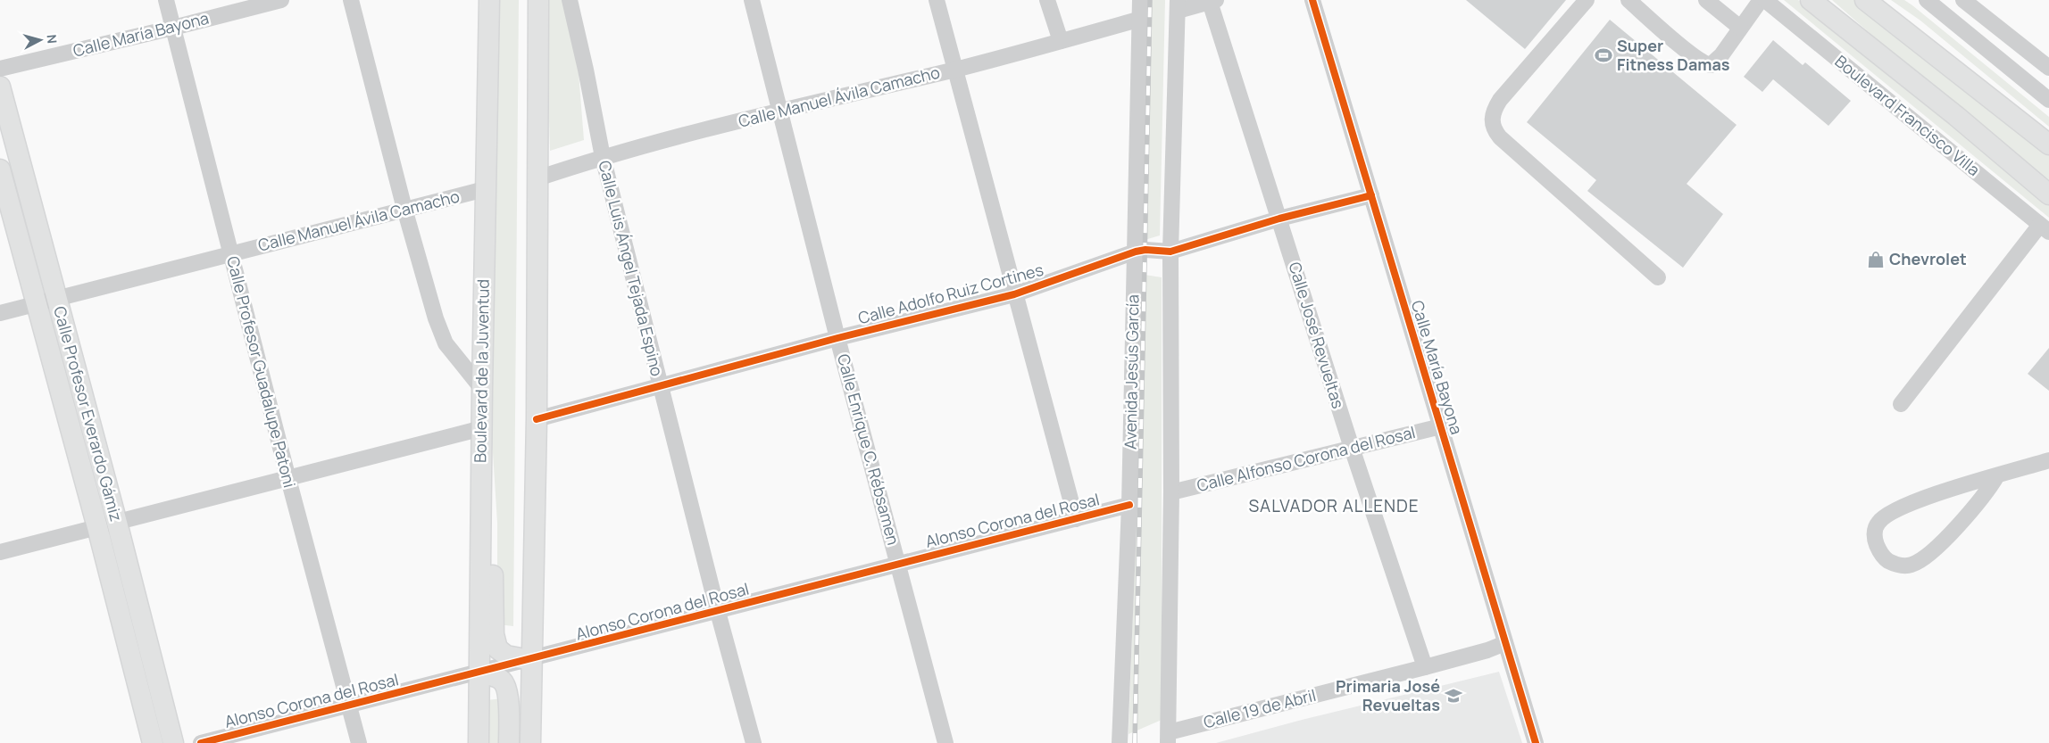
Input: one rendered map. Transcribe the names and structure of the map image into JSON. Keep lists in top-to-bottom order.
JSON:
{
  "streets": {
    "main road": ["Boulevard Francisco Villa", "Boulevard de la Juventud", "Calle Profesor Everardo Gámiz"],
    "street": [
      "Calle María Bayona",
      "Calle Manuel Ávila Camacho",
      "Calle Luis Ángel Tejada Espino",
      "Calle Adolfo Ruiz Cortines",
      "Calle José Revueltas",
      "Calle Profesor Guadalupe Patoni",
      "Avenida Jesús García",
      "Calle Enrique C. Rébsamen",
      "Calle Alfonso Corona del Rosal",
      "Alonso Corona del Rosal",
      "Calle 19 de Abril"
    ]
  },
  "crossings": [
    ["Calle María Bayona", "Calle Adolfo Ruiz Cortines"],
    ["Calle María Bayona", "Calle Profesor Guadalupe Patoni"],
    ["Calle María Bayona", "Calle Alfonso Corona del Rosal"],
    ["Calle María Bayona", "Calle 19 de Abril"],
    ["Calle Manuel Ávila Camacho", "Calle Luis Ángel Tejada Espino"],
    ["Calle Manuel Ávila Camacho", "Boulevard de la Juventud"],
    ["Calle Manuel Ávila Camacho", "Calle Profesor Guadalupe Patoni"],
    ["Calle Manuel Ávila Camacho", "Avenida Jesús García"],
    ["Calle Manuel Ávila Camacho", "Calle Profesor Everardo Gámiz"],
    ["Calle Manuel Ávila Camacho", "Calle Enrique C. Rébsamen"],
    ["Calle Luis Ángel Tejada Espino", "Calle Adolfo Ruiz Cortines"],
    ["Calle Luis Ángel Tejada Espino", "Alonso Corona del Rosal"],
    ["Calle Adolfo Ruiz Cortines", "Calle José Revueltas"],
    ["Calle Adolfo Ruiz Cortines", "Avenida Jesús García"],
    ["Calle Adolfo Ruiz Cortines", "Calle Enrique C. Rébsamen"],
    ["Calle José Revueltas", "Calle Alfonso Corona del Rosal"],
    ["Calle José Revueltas", "Calle 19 de Abril"],
    ["Boulevard de la Juventud", "Alonso Corona del Rosal"],
    ["Calle Profesor Guadalupe Patoni", "Alonso Corona del Rosal"],
    ["Avenida Jesús García", "Alonso Corona del Rosal"],
    ["Calle Enrique C. Rébsamen", "Alonso Corona del Rosal"]
  ],
  "districts": ["SALVADOR ALLENDE"],
  "places": {
    "sports": ["Super Fitness Damas"],
    "shop": ["Chevrolet"],
    "school or university": ["Primaria José Revueltas"]
  },
  "north": "right"
}
